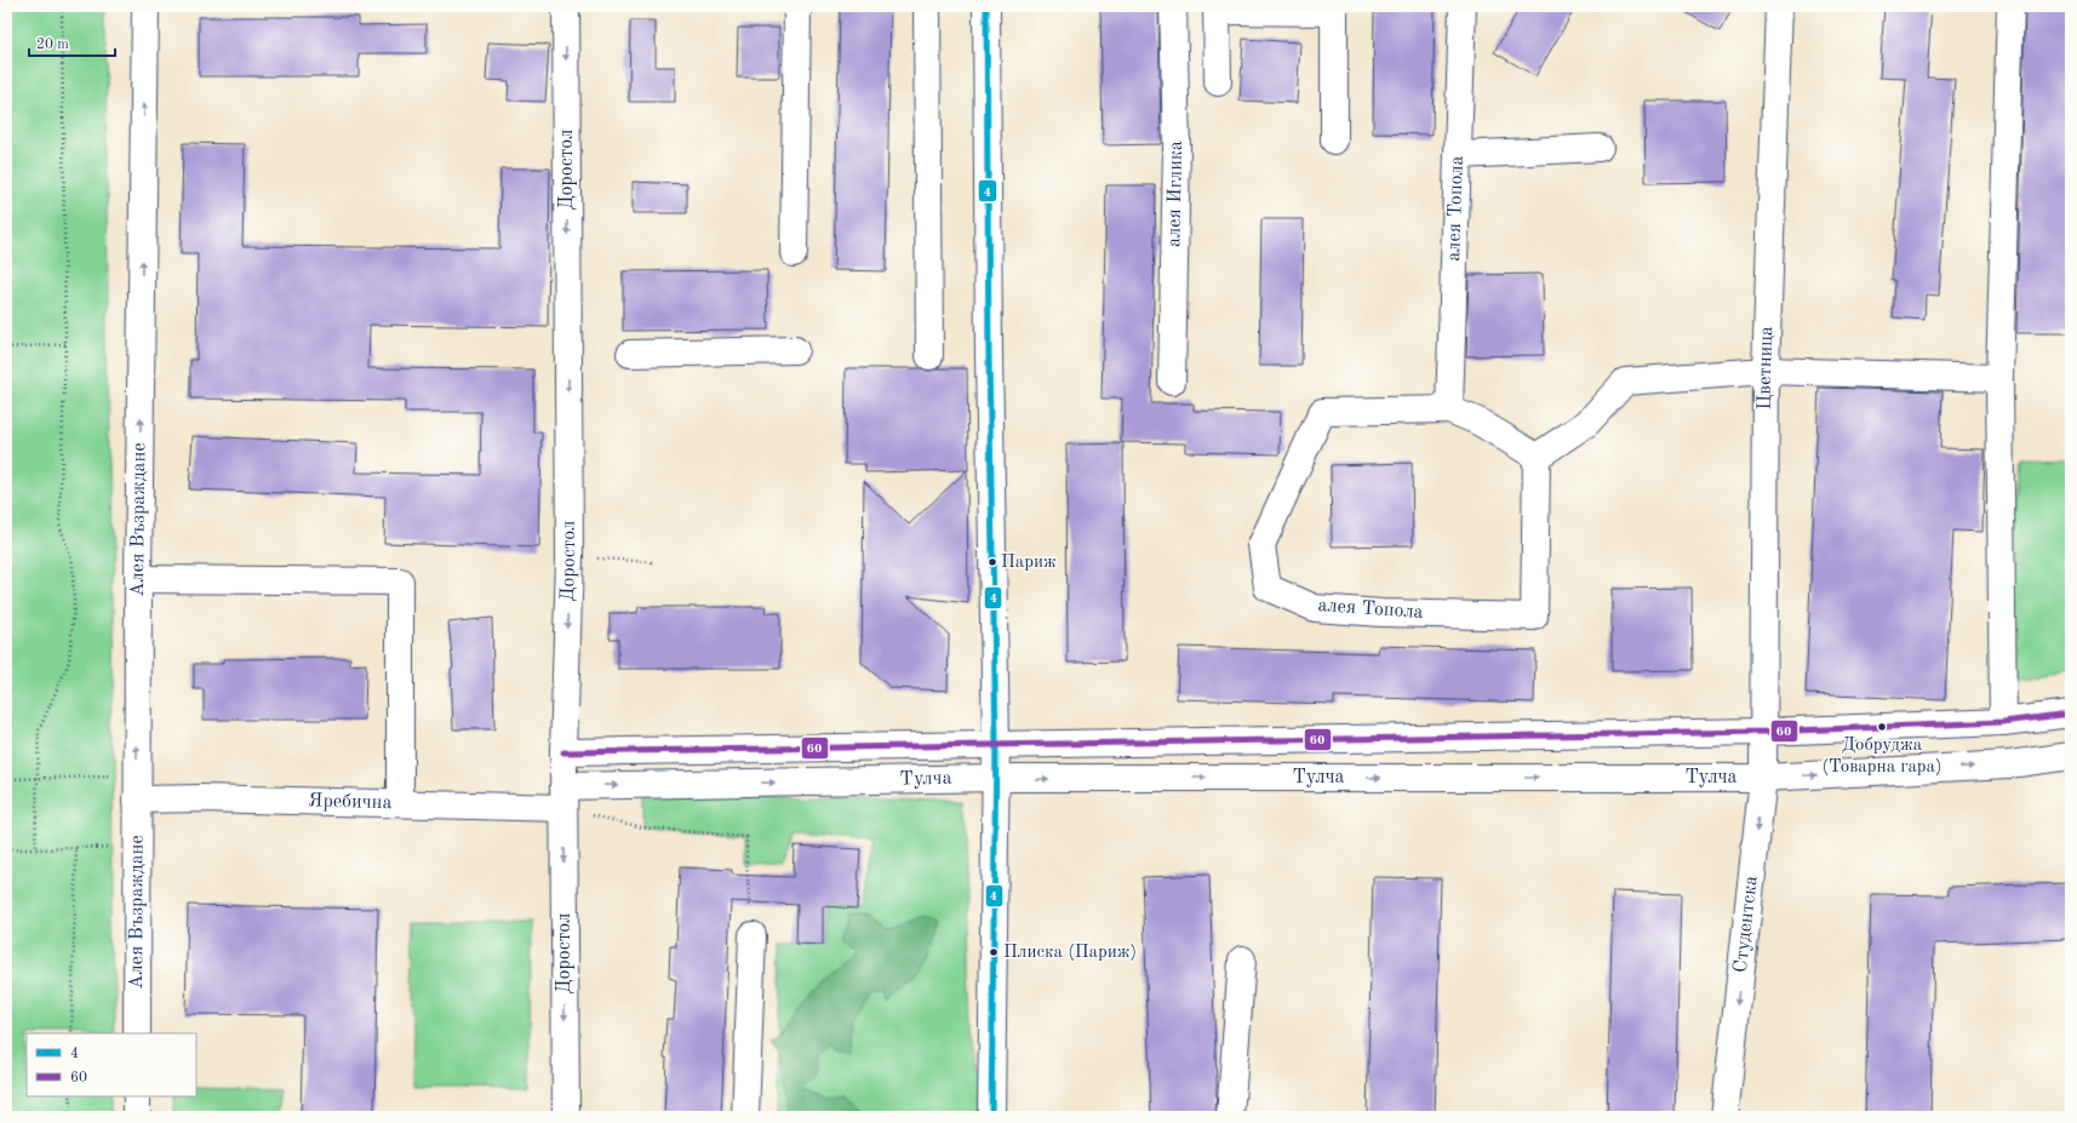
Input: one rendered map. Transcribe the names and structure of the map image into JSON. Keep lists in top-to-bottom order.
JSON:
{
  "streets": {
    "main road": [
      "Доростол",
      "алея Иглика",
      "алея Топола",
      "Цветница",
      "Алея Възраждане",
      "Тулча",
      "Яребична",
      "Студентска"
    ]
  },
  "crossings": [
    ["Доростол", "Тулча"],
    ["Доростол", "Яребична"],
    ["Цветница", "Тулча"],
    ["Цветница", "Студентска"],
    ["Алея Възраждане", "Яребична"],
    ["Тулча", "Яребична"],
    ["Тулча", "Студентска"]
  ],
  "one_way": ["Алея Възраждане", "Студентска"],
  "places": ["Париж", "Добруджа (Товарна гара)", "Плиска (Париж)"],
  "lines": ["transit line 4", "transit line 60"],
  "legend": ["4", "60"],
  "scale_bar": "20 m"
}
